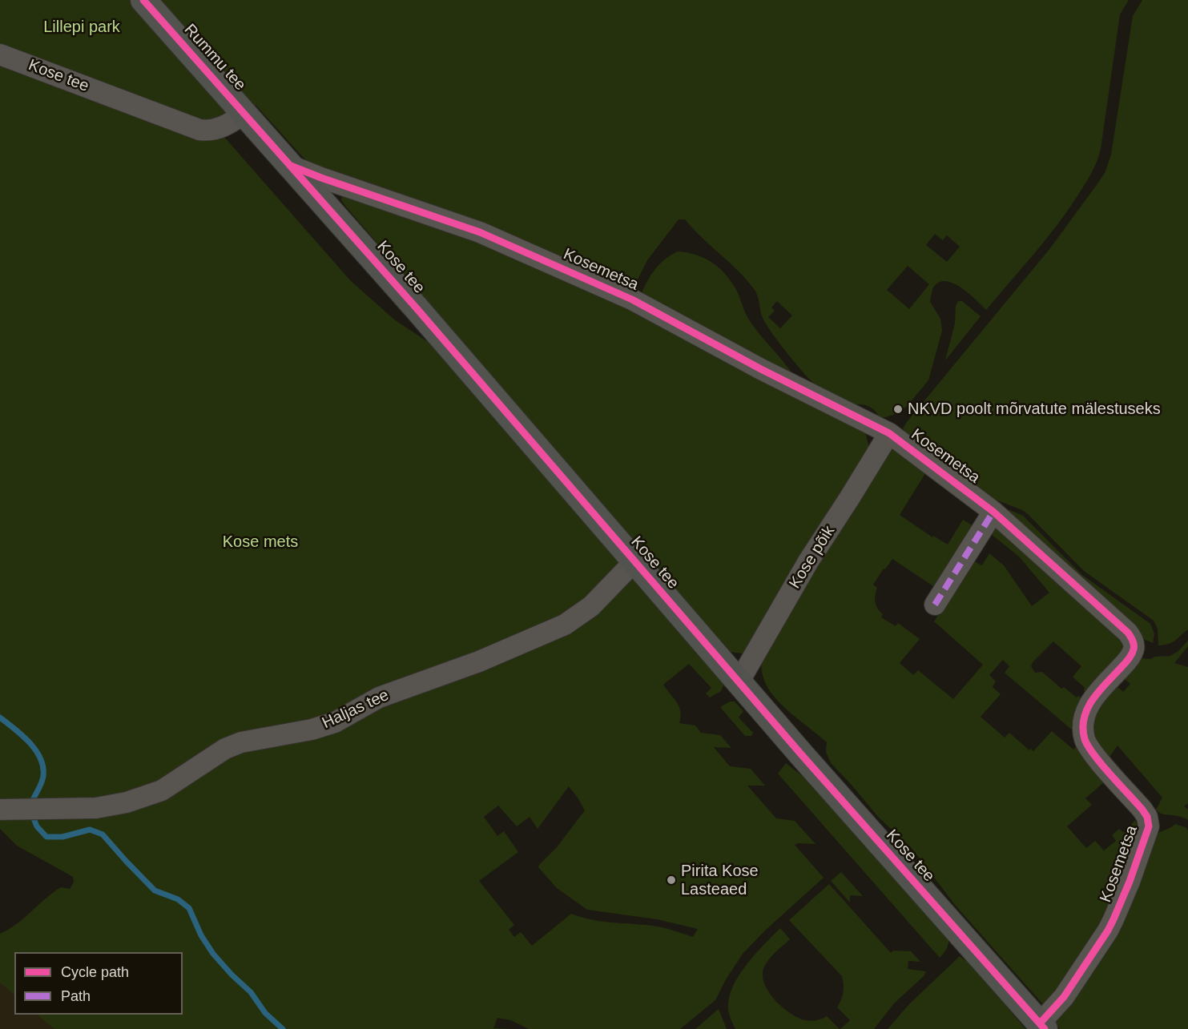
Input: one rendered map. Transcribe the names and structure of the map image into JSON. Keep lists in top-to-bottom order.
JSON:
{
  "streets": {
    "main road": ["Rummu tee", "Kose tee"],
    "street": ["Kosemetsa", "Kose põik", "Haljas tee"]
  },
  "crossings": [
    ["Rummu tee", "Kose tee"],
    ["Kose tee", "Kosemetsa"],
    ["Kose tee", "Kose põik"],
    ["Kose tee", "Haljas tee"],
    ["Kosemetsa", "Kose põik"]
  ],
  "parks": ["Lillepi park", "Kose mets"],
  "places": ["NKVD poolt mõrvatute mälestuseks", "Pirita Kose Lasteaed"],
  "legend": ["Cycle path", "Path"]
}
